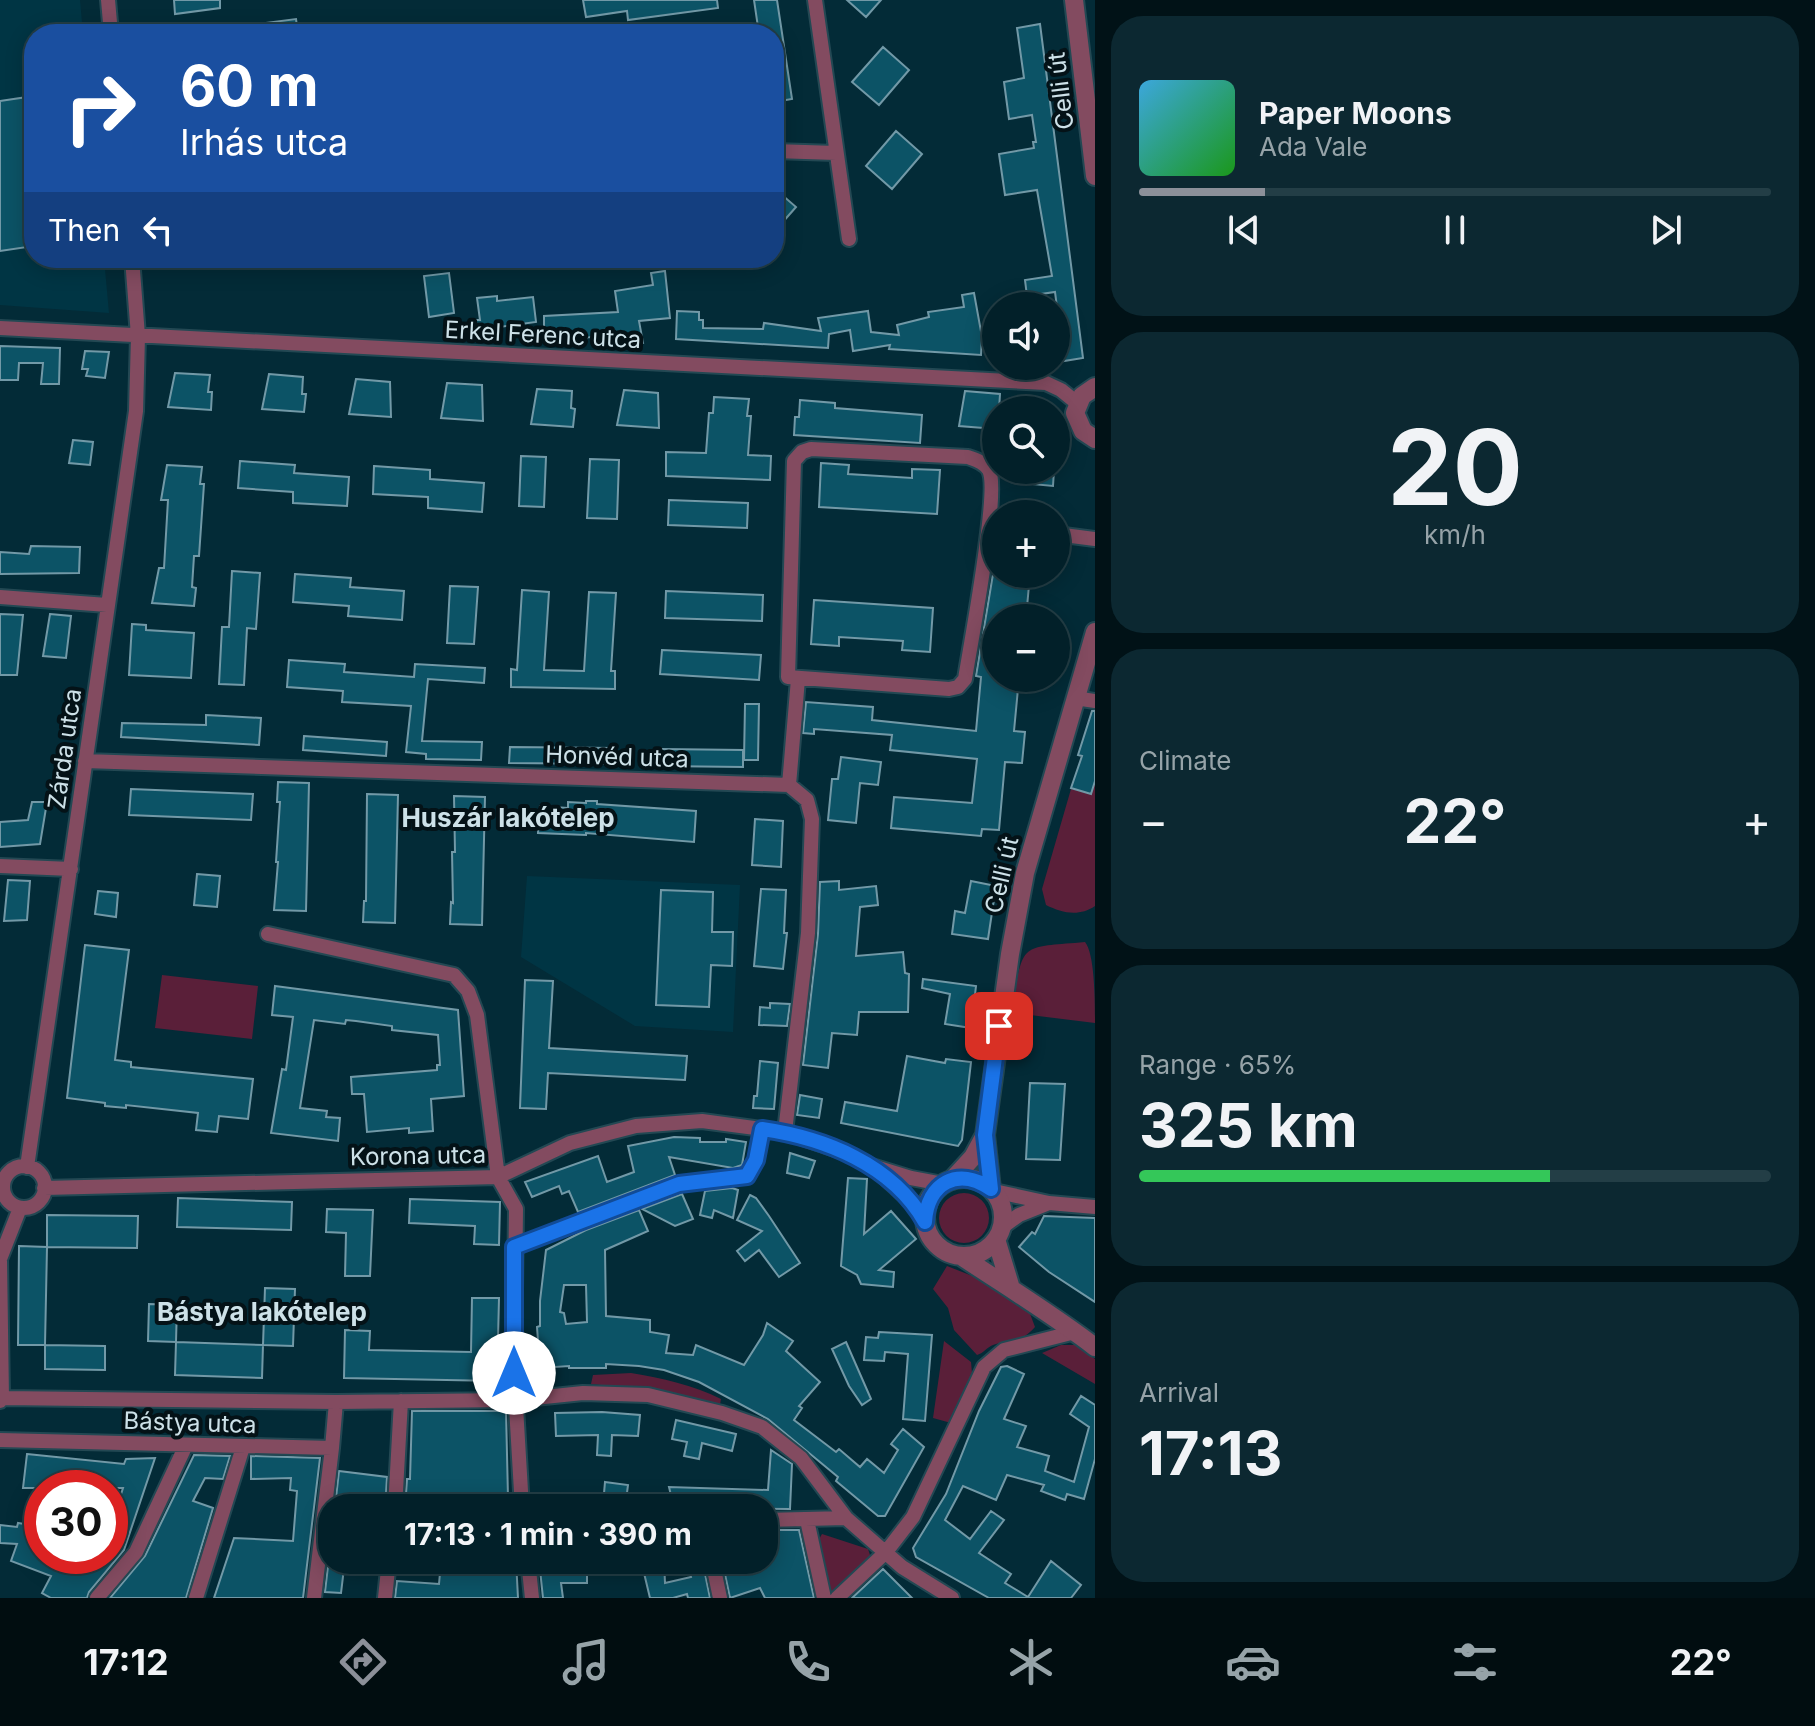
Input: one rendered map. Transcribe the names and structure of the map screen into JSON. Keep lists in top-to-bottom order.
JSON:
{
  "streets": {
    "street": [
      "Celli út",
      "Erkel Ferenc utca",
      "Zárda utca",
      "Honvéd utca",
      "Korona utca",
      "Bástya utca"
    ]
  },
  "crossings": [
    ["Celli út", "Korona utca"],
    ["Erkel Ferenc utca", "Zárda utca"],
    ["Zárda utca", "Honvéd utca"],
    ["Zárda utca", "Korona utca"]
  ],
  "districts": ["Huszár lakótelep", "Bástya lakótelep"],
  "page": {
    "turn": ["60 m", "Irhás utca"],
    "song": ["Paper Moons", "Ada Vale"],
    "then": "Then",
    "map_buttons": ["+", "−"],
    "tile": [
      ["20", "km/h"],
      "Climate",
      ["Range · 65%", "325 km"],
      ["Arrival", "17:13"]
    ],
    "heat": ["−", "22°", "+"],
    "limit": "30",
    "trip": "17:13 · 1 min · 390 m",
    "tabs": ["17:12", "22°"]
  }
}
